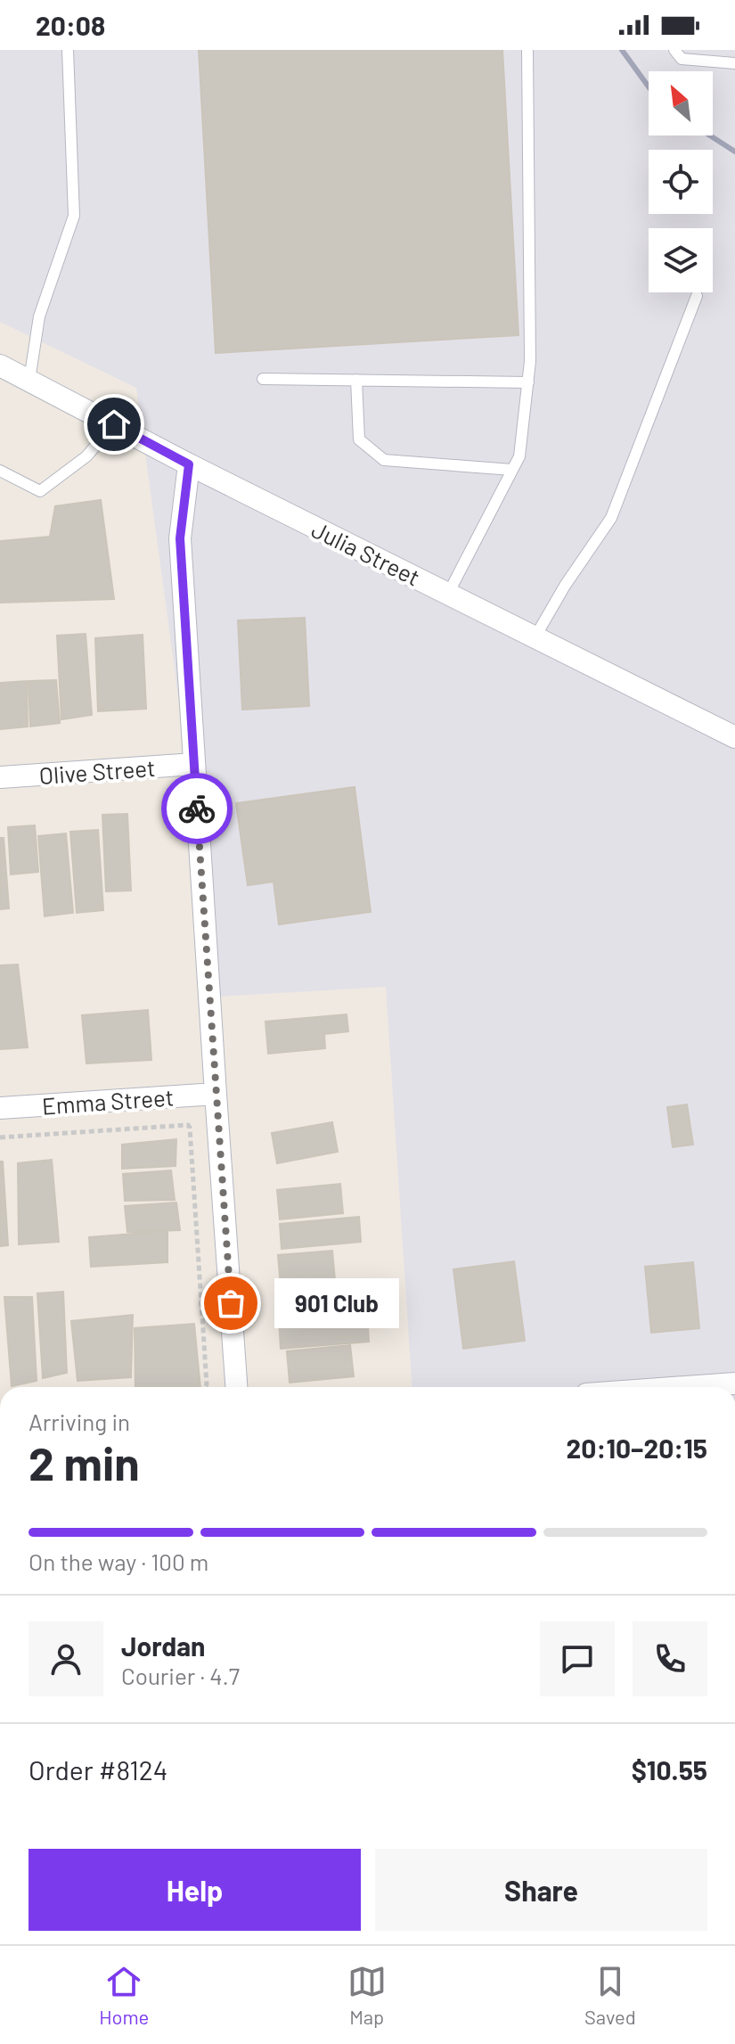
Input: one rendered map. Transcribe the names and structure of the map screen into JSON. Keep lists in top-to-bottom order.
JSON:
{
  "streets": {
    "street": ["Julia Street", "Olive Street", "Emma Street"]
  },
  "places": ["901 Club"],
  "north": "top left",
  "page": {
    "status": "20:08",
    "bubble": "901 Club",
    "heading": ["2 min", "Arriving in", "20:10–20:15"],
    "panel": [
      "Jordan",
      "Courier · 4.7",
      "Order #8124",
      "$10.55"
    ],
    "bar": "On the way · 100 m",
    "buttons": ["Help", "Share"],
    "tabs": ["Home", "Map", "Saved"]
  }
}
